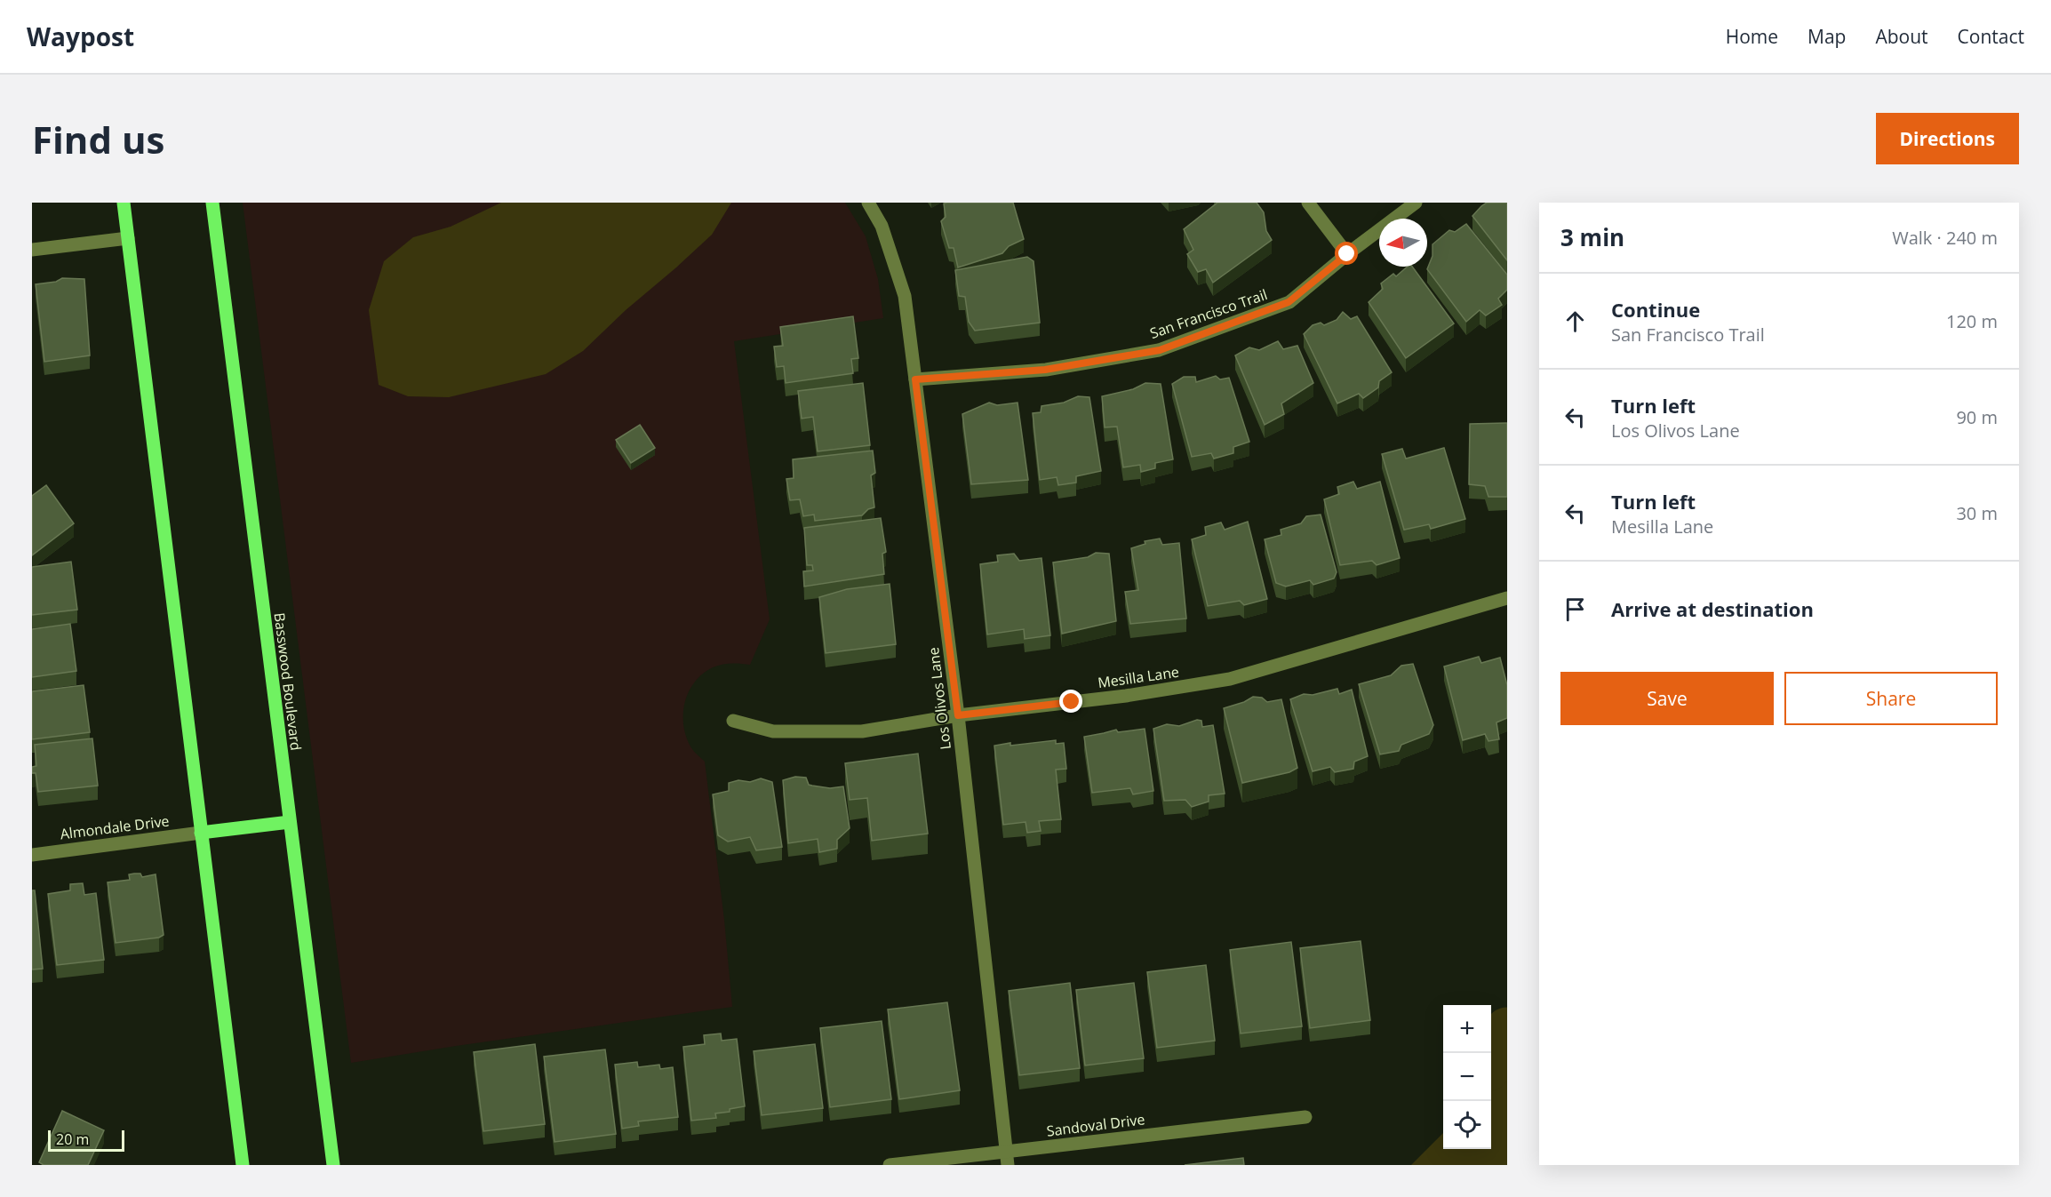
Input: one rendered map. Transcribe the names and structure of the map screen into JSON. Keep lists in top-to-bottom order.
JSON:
{
  "streets": {
    "main road": ["Basswood Boulevard"],
    "street": [
      "San Francisco Trail",
      "Mesilla Lane",
      "Los Olivos Lane",
      "Almondale Drive",
      "Sandoval Drive"
    ]
  },
  "crossings": [
    ["San Francisco Trail", "Los Olivos Lane"],
    ["Mesilla Lane", "Los Olivos Lane"],
    ["Los Olivos Lane", "Sandoval Drive"]
  ],
  "scale_bar": "20 m",
  "north": "left",
  "page": {
    "header": "Waypost",
    "nav": [
      "Home",
      "Map",
      "About",
      "Contact"
    ],
    "buttons": [
      "Directions",
      ["Save", "Share"]
    ],
    "title": "Find us",
    "heading": ["3 min", "Walk · 240 m"],
    "list": [
      ["Continue", "San Francisco Trail", "120 m"],
      ["Turn left", "Los Olivos Lane", "90 m"],
      ["Turn left", "Mesilla Lane", "30 m"],
      "Arrive at destination"
    ],
    "map_buttons": ["+", "−"],
    "scale": "20 m"
  }
}
